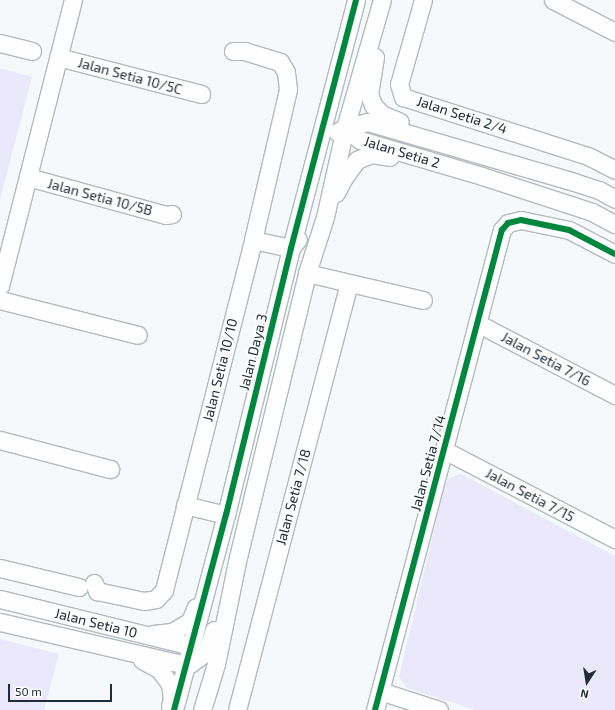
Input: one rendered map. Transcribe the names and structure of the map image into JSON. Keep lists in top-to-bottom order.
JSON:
{
  "streets": {
    "street": [
      "Jalan Setia 10/5C",
      "Jalan Setia 2/4",
      "Jalan Setia 2",
      "Jalan Setia 10/5B",
      "Jalan Daya 3",
      "Jalan Setia 7/16",
      "Jalan Setia 10/10",
      "Jalan Setia 7/14",
      "Jalan Setia 7/15",
      "Jalan Setia 7/18",
      "Jalan Setia 10"
    ]
  },
  "crossings": [
    ["Jalan Daya 3", "Jalan Setia 10"],
    ["Jalan Setia 7/16", "Jalan Setia 7/14"],
    ["Jalan Setia 7/14", "Jalan Setia 7/15"]
  ],
  "scale_bar": "50 m",
  "north": "bottom"
}
